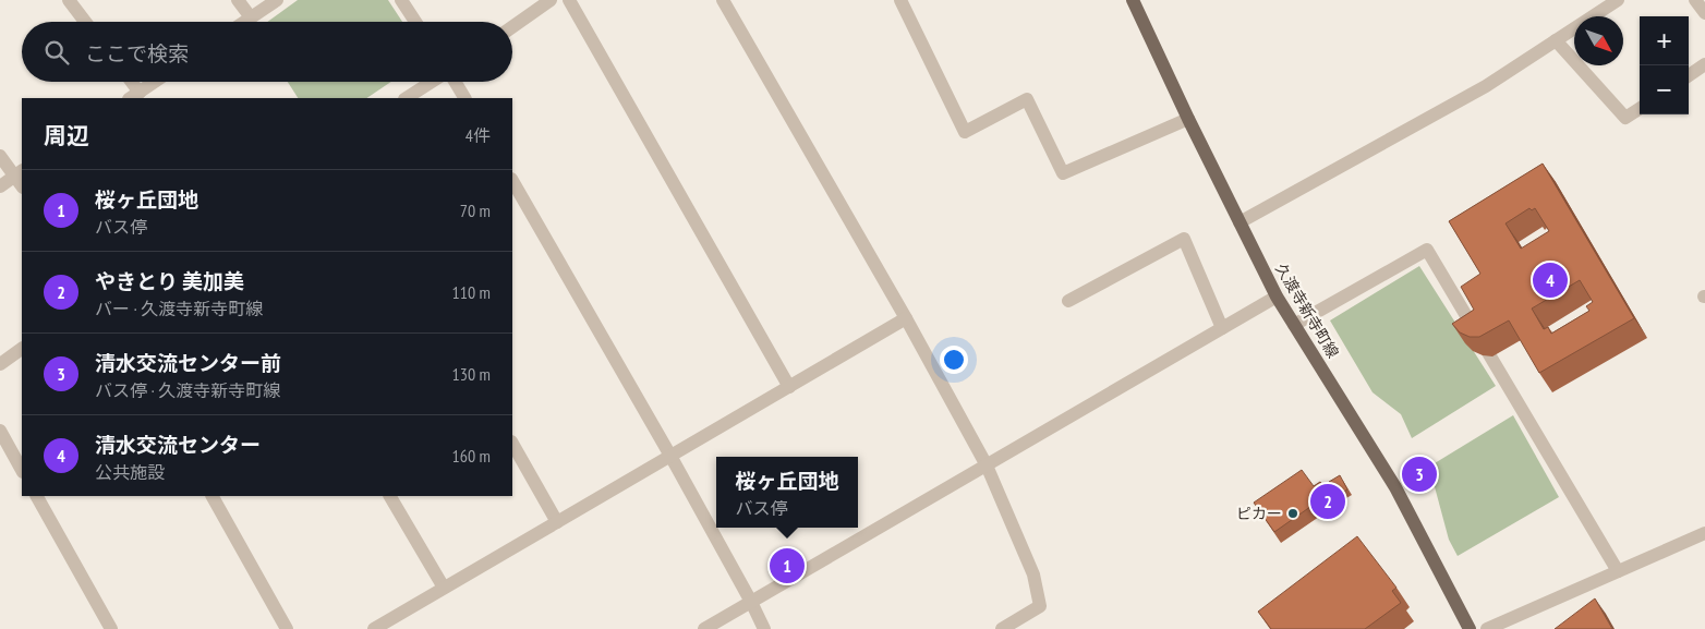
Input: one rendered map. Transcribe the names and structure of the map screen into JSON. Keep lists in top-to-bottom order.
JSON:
{
  "streets": {
    "main road": ["久渡寺新寺町線"]
  },
  "places": ["ピカー"],
  "north": "bottom right",
  "page": {
    "map_buttons": ["+", "−"],
    "search": "ここで検索",
    "heading": ["周辺", "4件"],
    "list": [
      {
        "mark": "1",
        "name": "桜ヶ丘団地",
        "note": "バス停",
        "value": "70 m"
      },
      {
        "mark": "2",
        "name": "やきとり 美加美",
        "note": "バー · 久渡寺新寺町線",
        "value": "110 m"
      },
      {
        "mark": "3",
        "name": "清水交流センター前",
        "note": "バス停 · 久渡寺新寺町線",
        "value": "130 m"
      },
      {
        "mark": "4",
        "name": "清水交流センター",
        "note": "公共施設",
        "value": "160 m"
      }
    ],
    "pins": [
      "4",
      "3",
      "2",
      "1"
    ],
    "popup": ["桜ヶ丘団地", "バス停"]
  }
}
